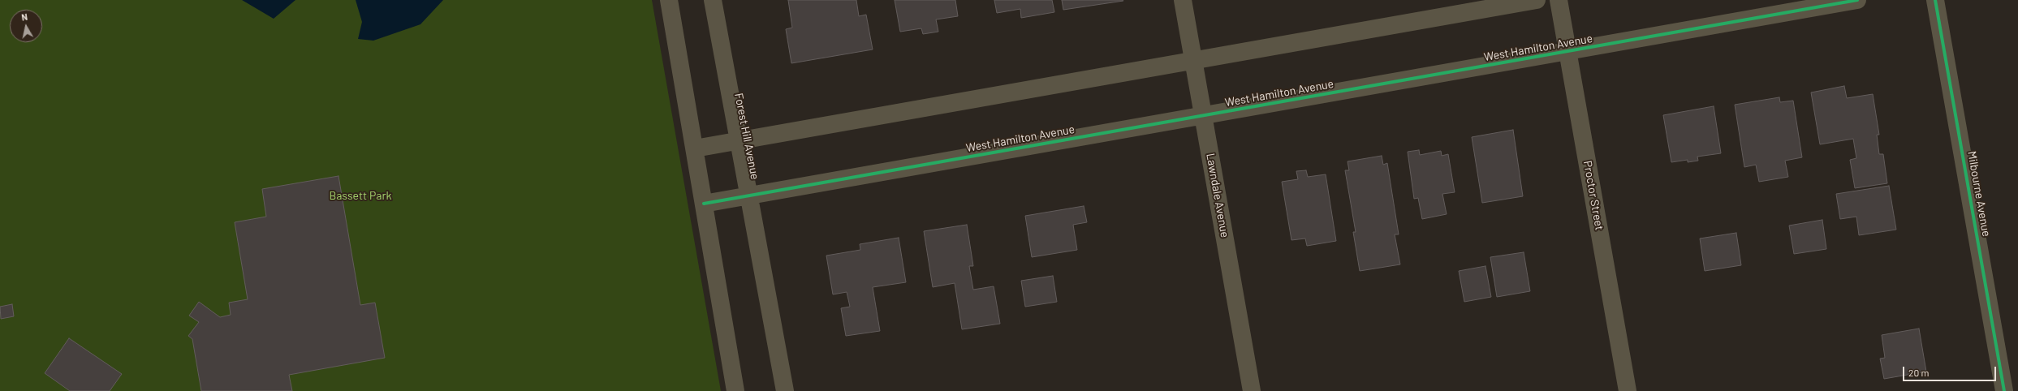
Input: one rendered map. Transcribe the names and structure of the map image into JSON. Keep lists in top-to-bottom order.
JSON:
{
  "streets": {
    "street": [
      "West Hamilton Avenue",
      "Forest Hill Avenue",
      "Milbourne Avenue",
      "Lawndale Avenue",
      "Proctor Street"
    ]
  },
  "crossings": [
    ["West Hamilton Avenue", "Forest Hill Avenue"],
    ["West Hamilton Avenue", "Lawndale Avenue"],
    ["West Hamilton Avenue", "Proctor Street"]
  ],
  "parks": ["Bassett Park"],
  "scale_bar": "20 m",
  "north": "top"
}
